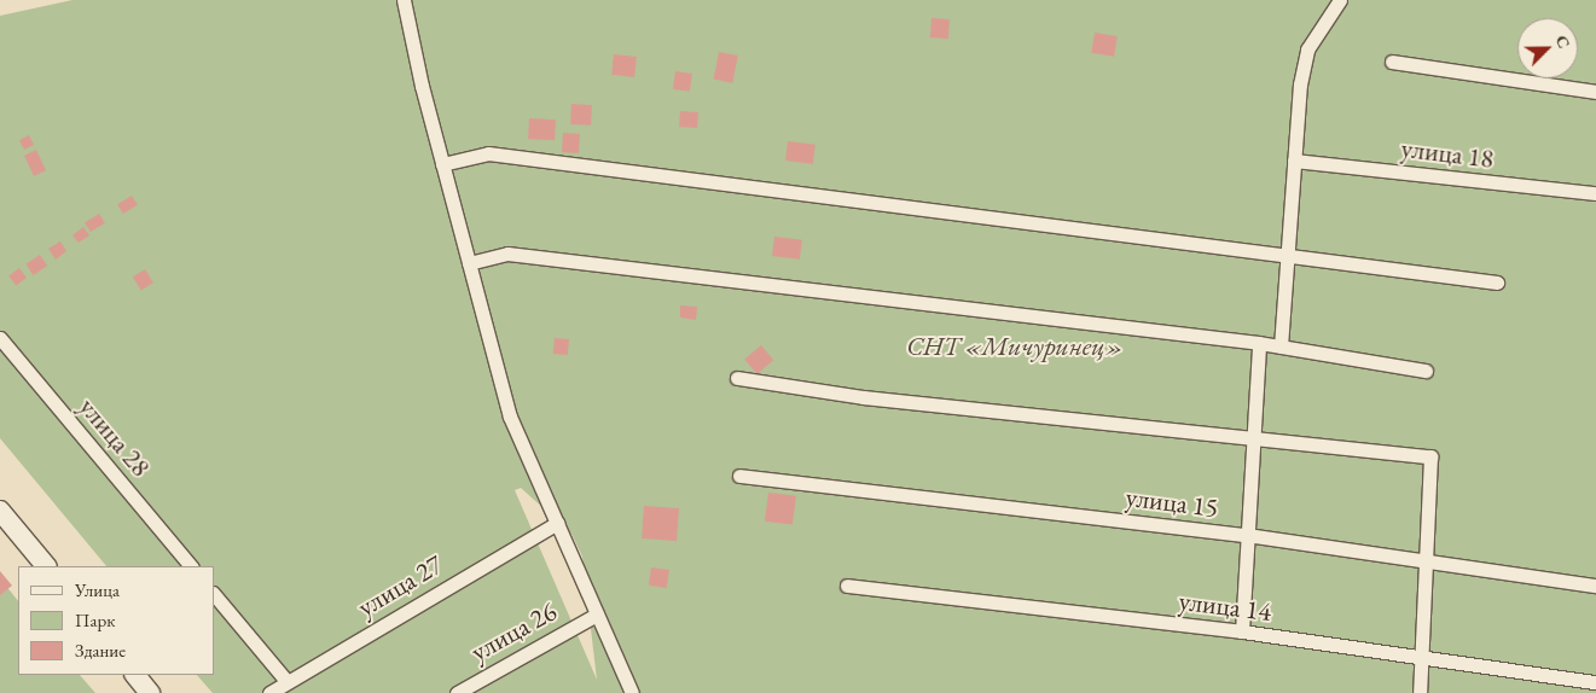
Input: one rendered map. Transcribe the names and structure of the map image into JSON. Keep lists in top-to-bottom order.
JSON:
{
  "streets": {
    "street": [
      "улица 18",
      "улица 28",
      "улица 15",
      "улица 27",
      "улица 14",
      "улица 26"
    ]
  },
  "parks": ["СНТ «Мичуринец»"],
  "legend": ["Улица", "Парк", "Здание"],
  "north": "top right"
}
